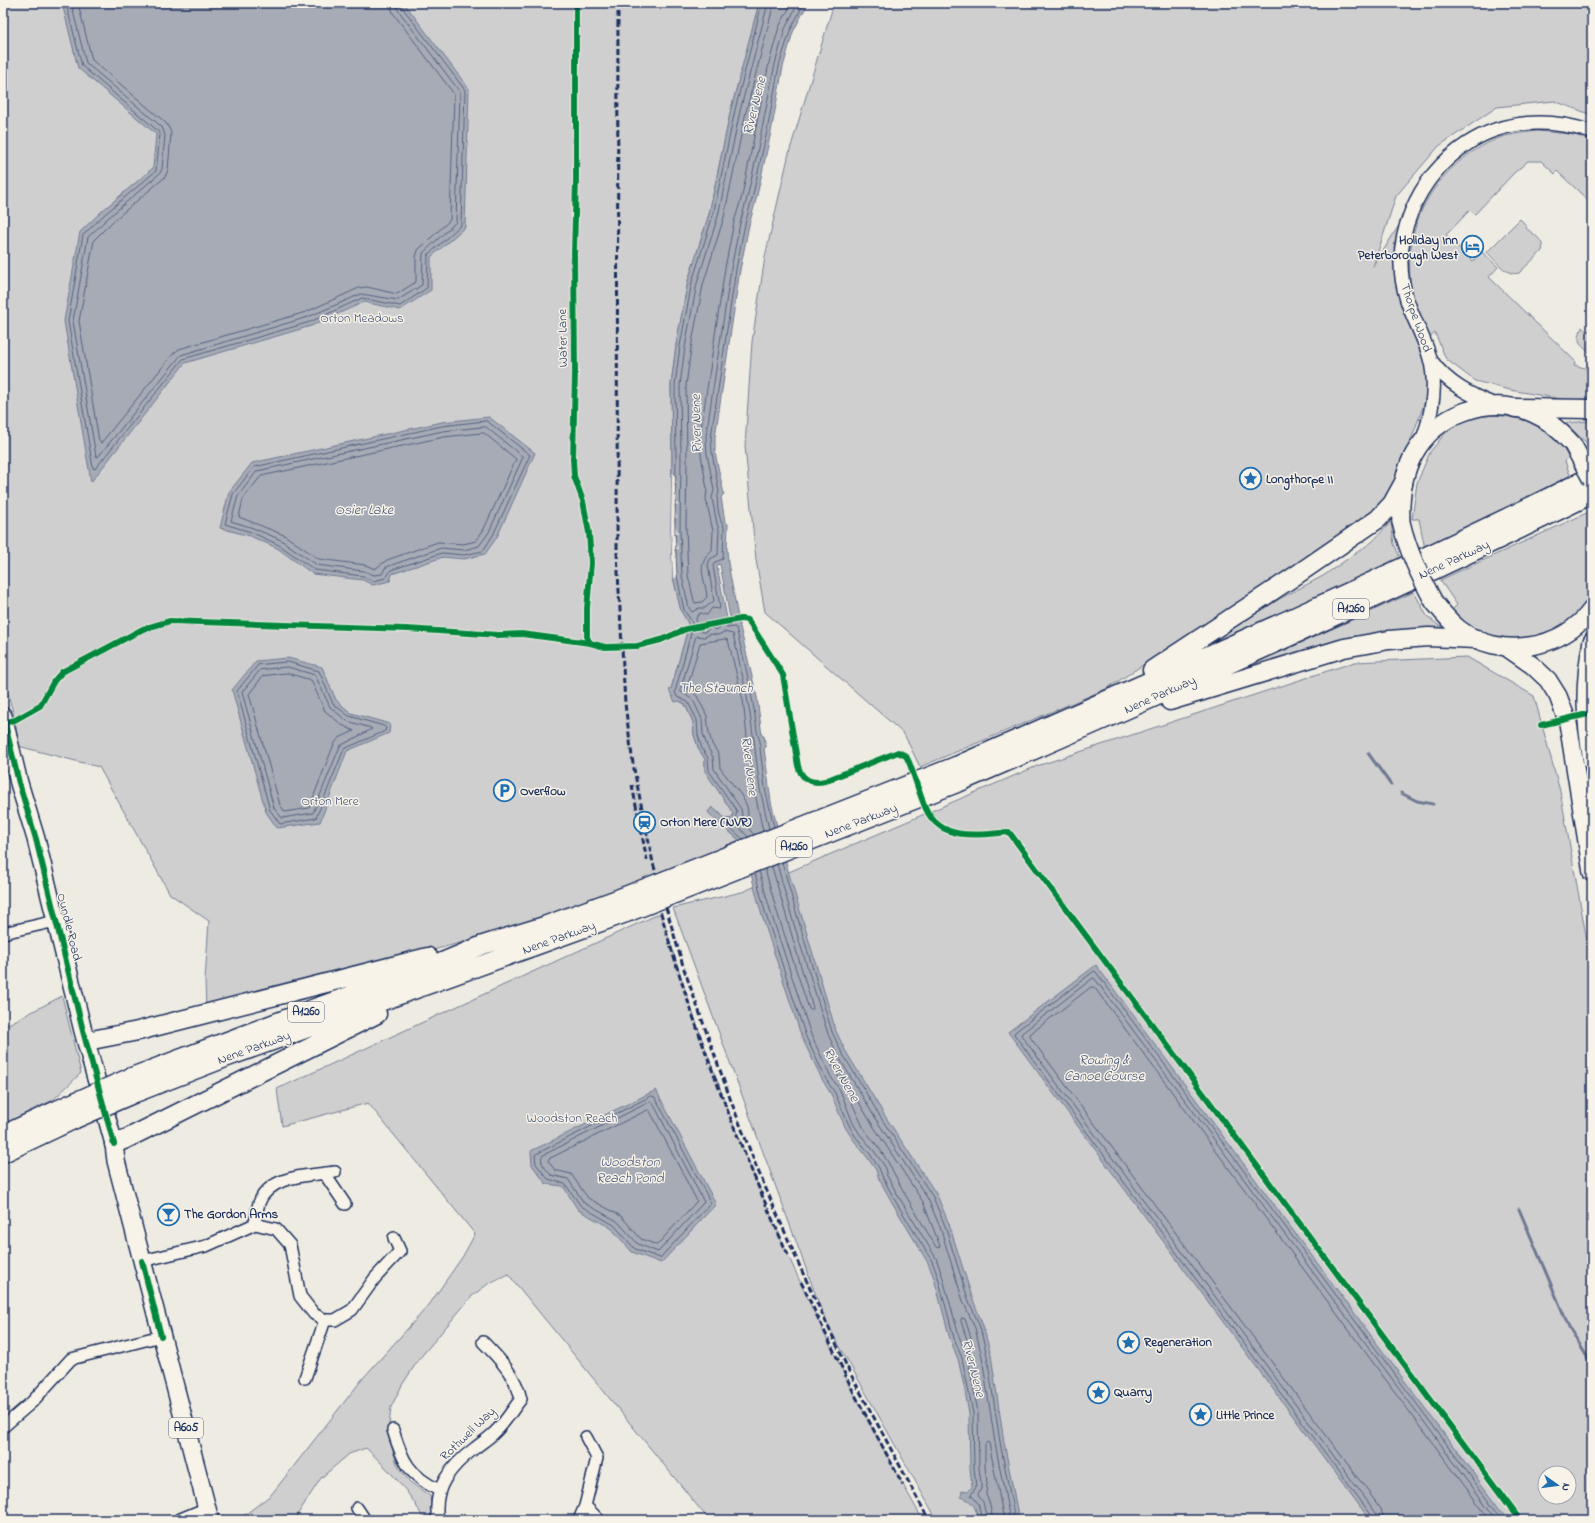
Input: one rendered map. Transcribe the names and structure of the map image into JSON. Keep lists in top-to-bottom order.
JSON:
{
  "streets": {
    "highway": ["Nene Parkway", "A1260"],
    "main road": ["Oundle Road", "A605"],
    "street": ["Thorpe Wood", "Rothwell Way"],
    "cycle path": ["Water Lane"]
  },
  "water": [
    "River Nene",
    "Osier Lake",
    "The Staunch",
    "Rowing & Canoe Course",
    "Woodston Reach Pond"
  ],
  "parks": ["Orton Meadows", "Orton Mere", "Woodston Reach"],
  "places": {
    "hotel": ["Holiday Inn Peterborough West"],
    "place": [
      "Longthorpe II",
      "Regeneration",
      "Quarry",
      "Little Prince"
    ],
    "parking": ["Overflow"],
    "station": ["Orton Mere (NVR)"],
    "bar": ["The Gordon Arms"]
  },
  "north": "right"
}
